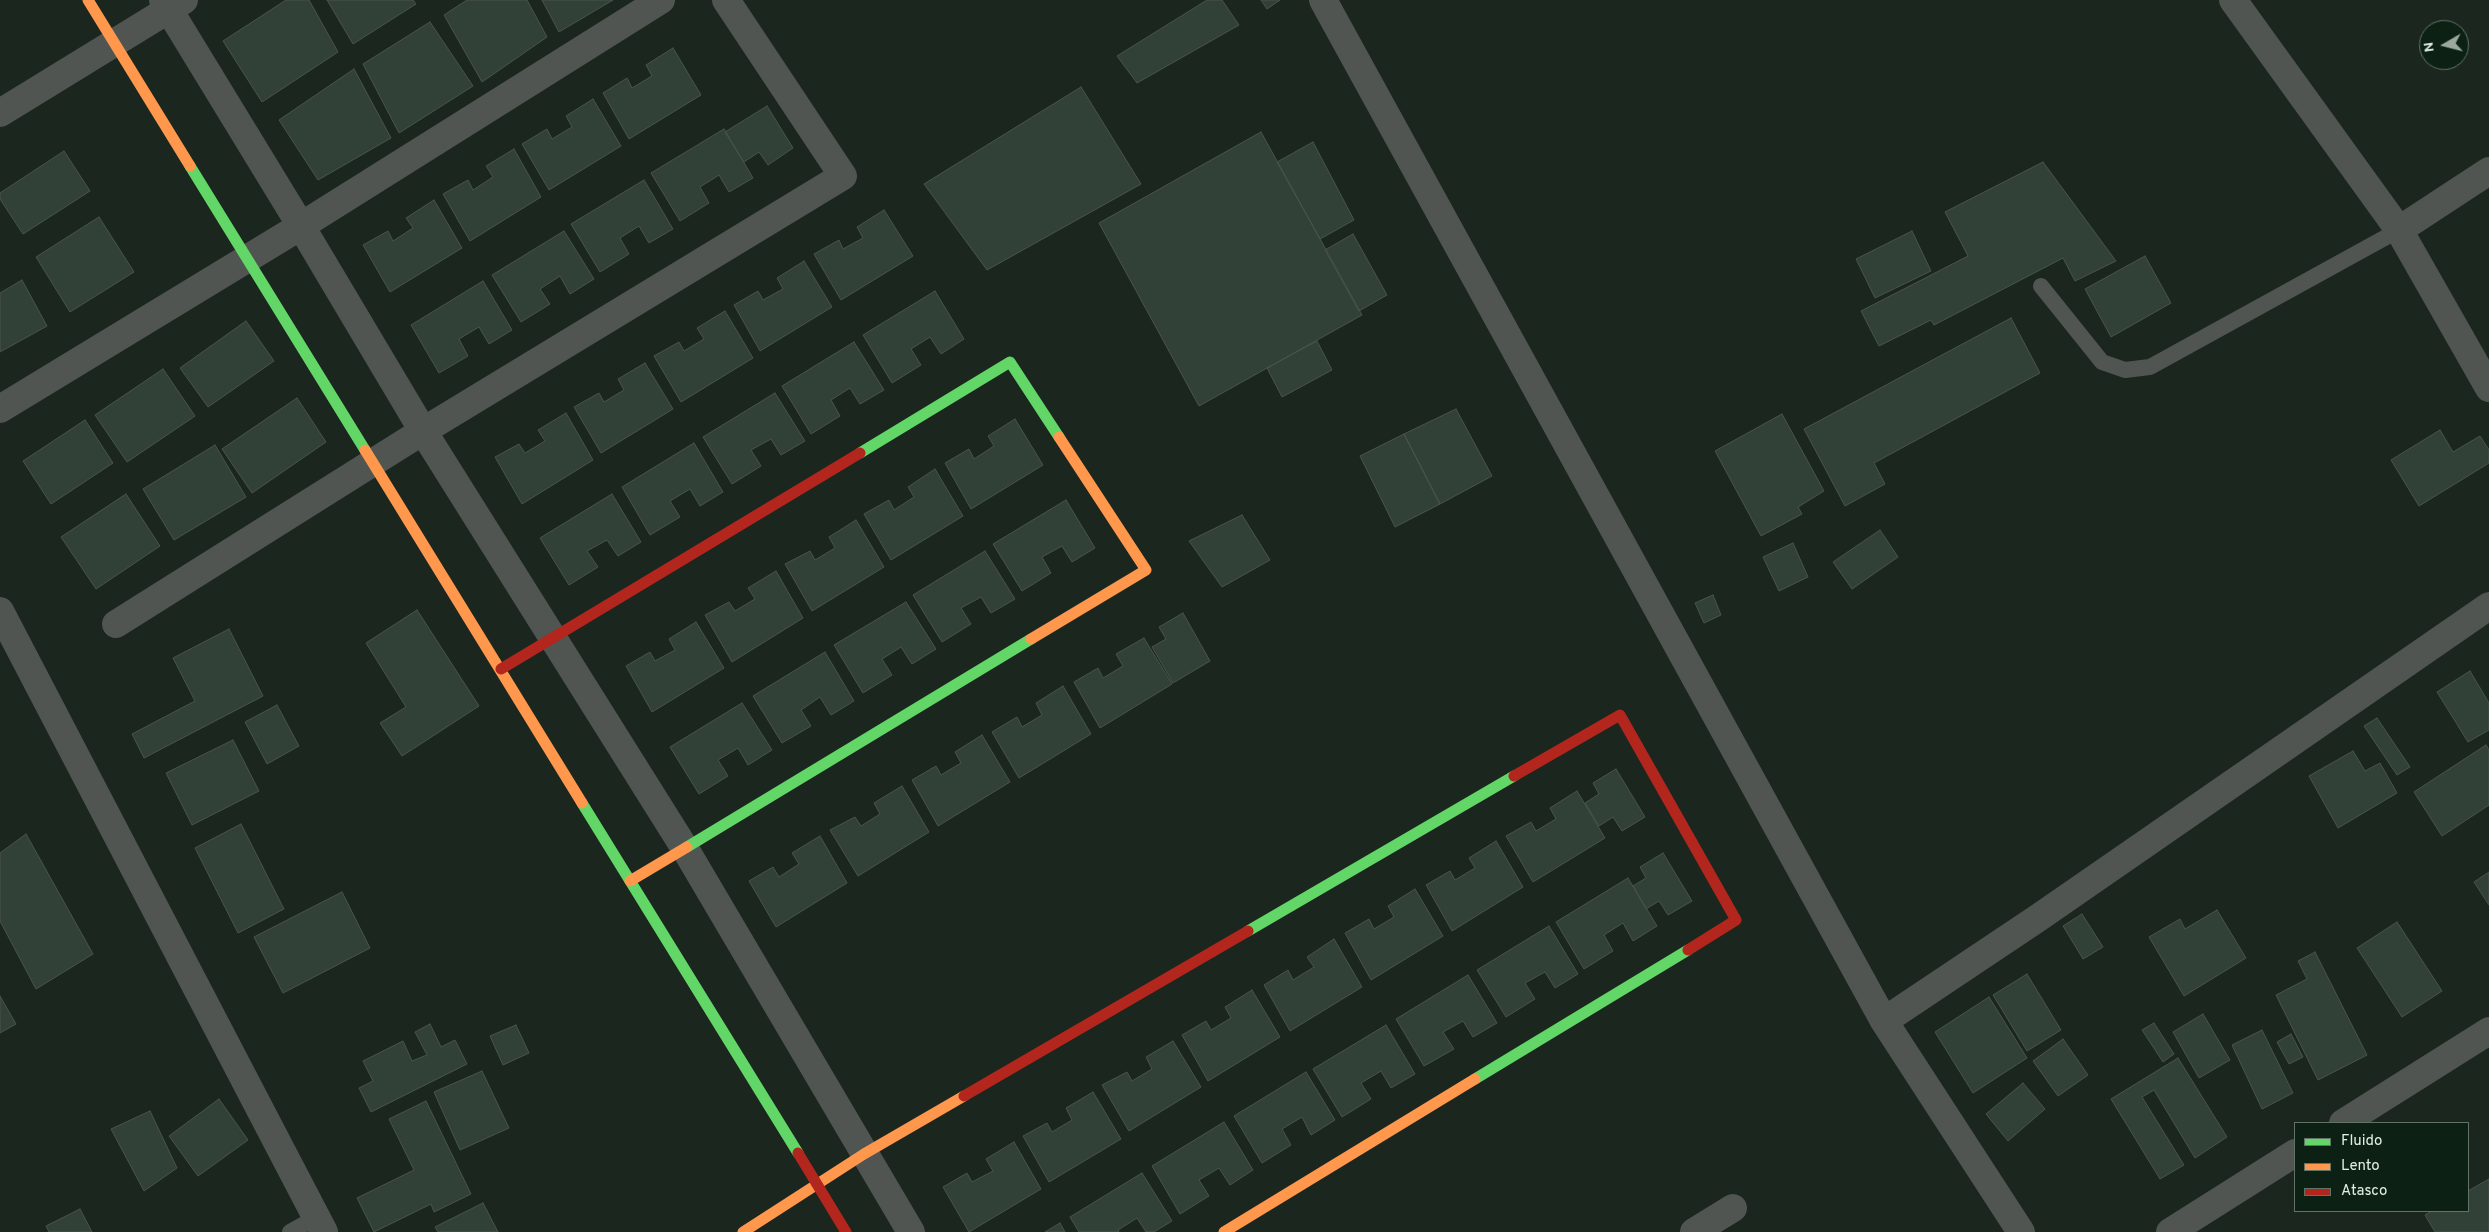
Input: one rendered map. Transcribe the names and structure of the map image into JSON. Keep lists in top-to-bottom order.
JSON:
{
  "legend": ["Fluido", "Lento", "Atasco"],
  "north": "left"
}
